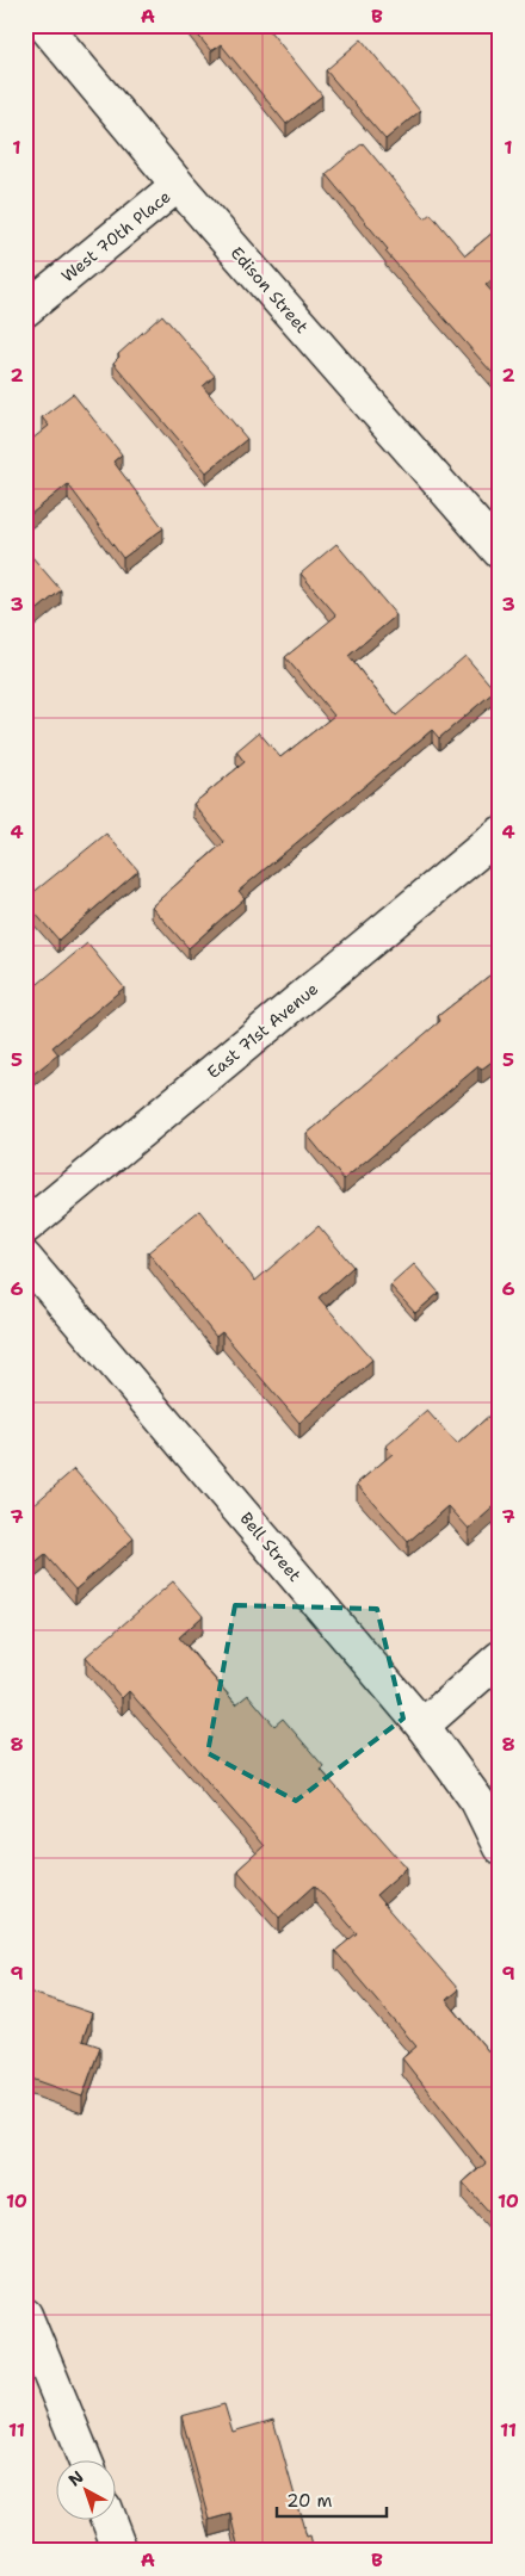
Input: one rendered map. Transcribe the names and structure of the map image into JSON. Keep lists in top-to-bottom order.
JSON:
{
  "streets": {
    "street": [
      "West 70th Place",
      "Edison Street",
      "East 71st Avenue",
      "Bell Street"
    ]
  },
  "crossings": [
    ["West 70th Place", "Edison Street"]
  ],
  "scale_bar": "20 m",
  "north": "top left",
  "grid": {
    "columns": ["A", "B"],
    "rows": [
      "1",
      "2",
      "3",
      "4",
      "5",
      "6",
      "7",
      "8",
      "9",
      "10",
      "11"
    ]
  }
}
